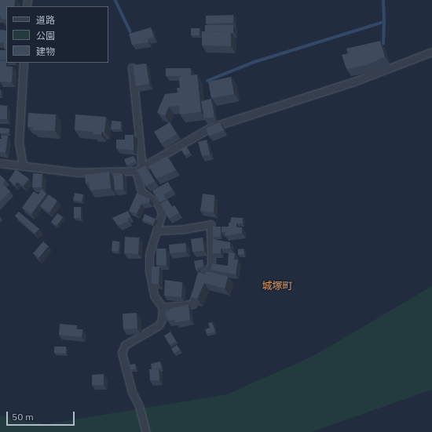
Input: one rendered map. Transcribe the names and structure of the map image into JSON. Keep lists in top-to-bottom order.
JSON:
{
  "districts": ["城塚町"],
  "legend": ["道路", "公園", "建物"],
  "scale_bar": "50 m"
}
